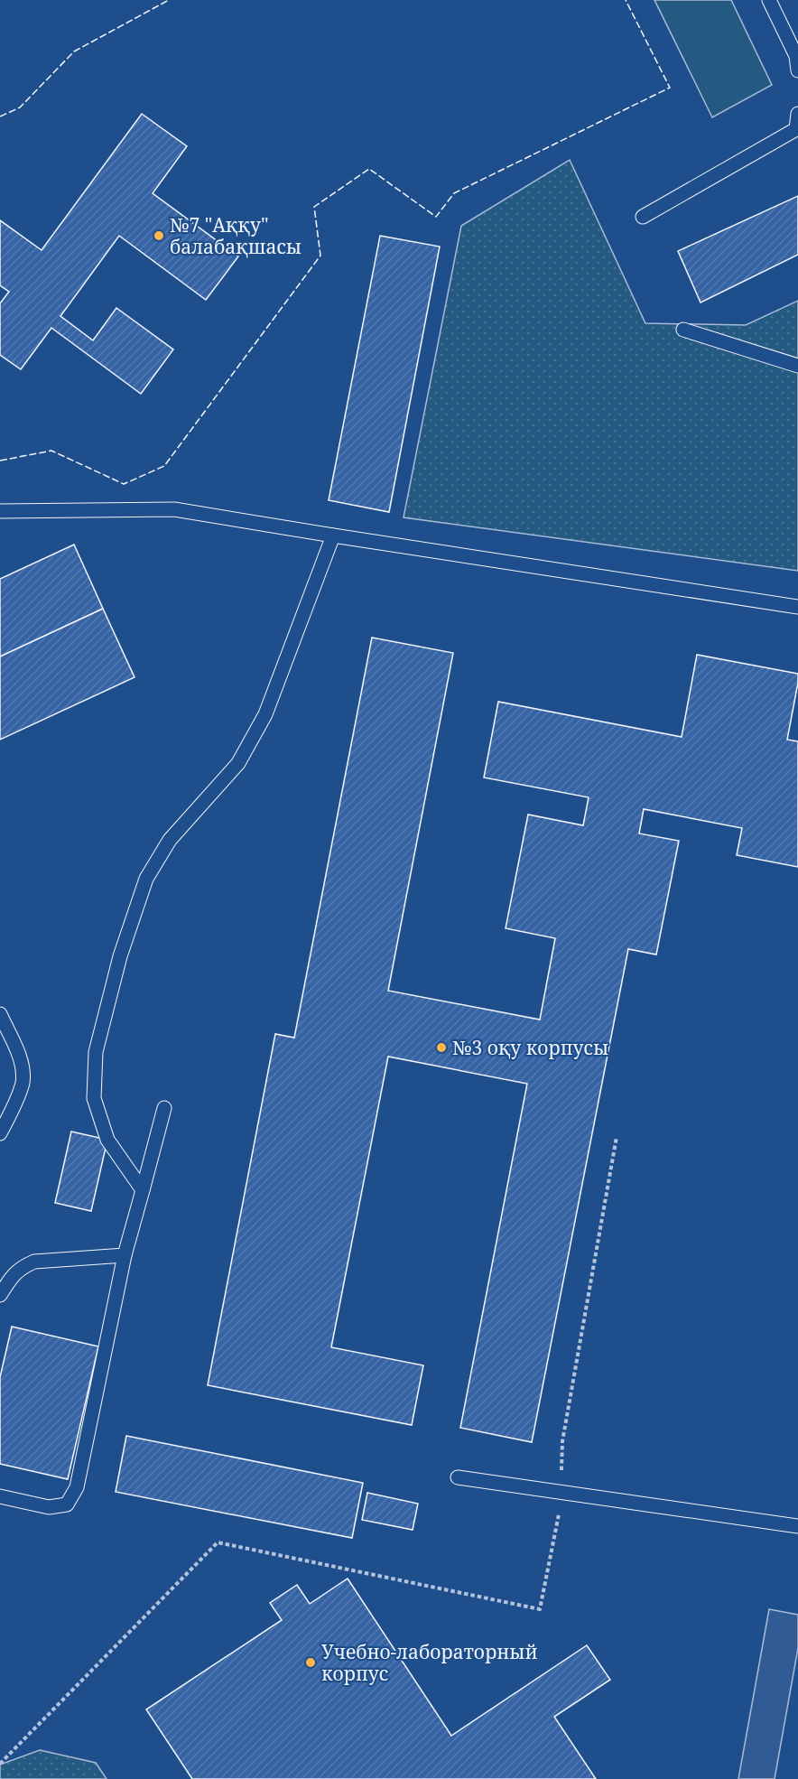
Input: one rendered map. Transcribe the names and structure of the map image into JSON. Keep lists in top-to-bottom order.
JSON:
{
  "places": ["№7 \"Аққу\" балабақшасы", "№3 оқу корпусы", "Учебно-лабораторный корпус"]
}
